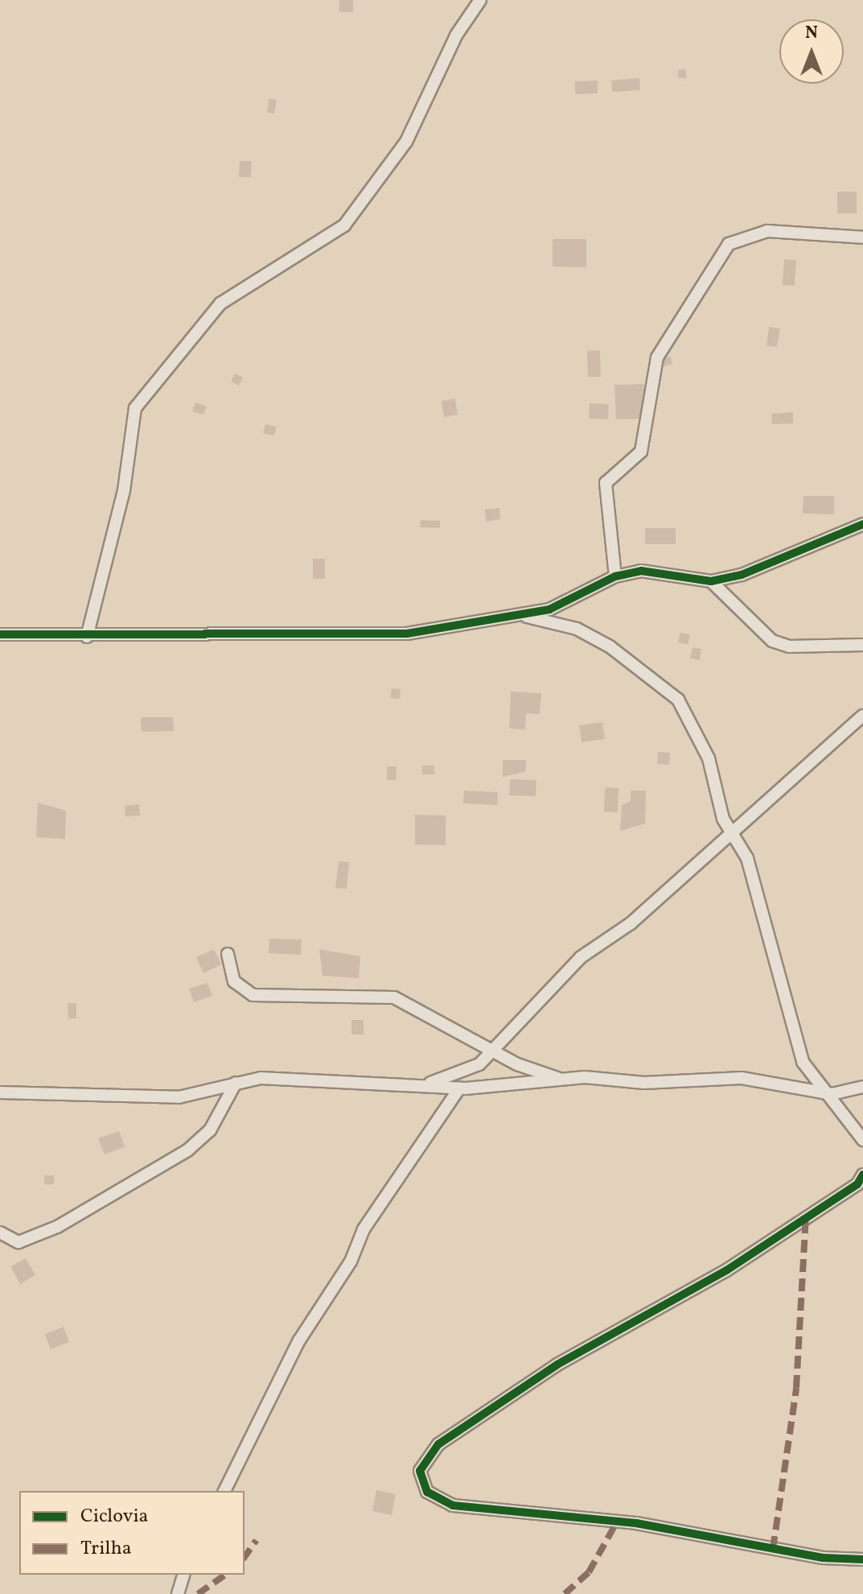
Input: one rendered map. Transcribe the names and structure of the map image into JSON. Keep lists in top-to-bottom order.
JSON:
{
  "legend": ["Ciclovia", "Trilha"],
  "north": "top"
}
